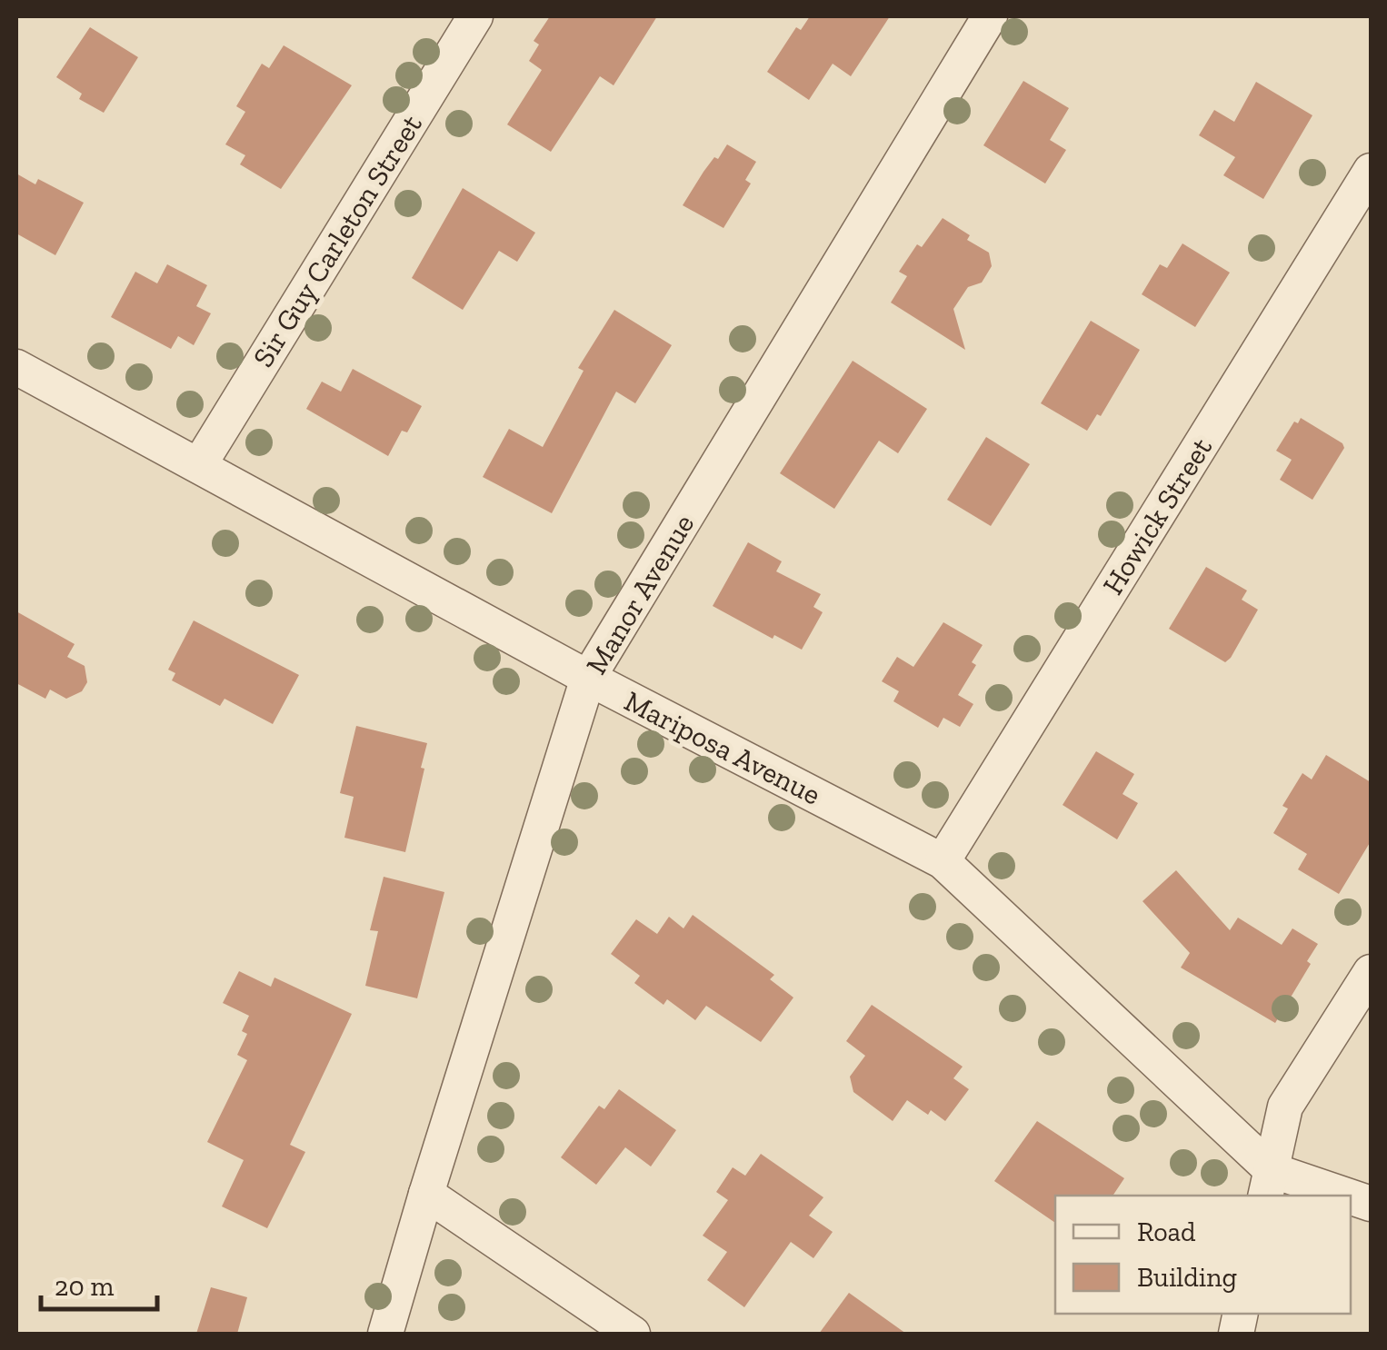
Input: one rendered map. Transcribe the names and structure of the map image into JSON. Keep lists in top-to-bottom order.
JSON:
{
  "streets": {
    "street": [
      "Sir Guy Carleton Street",
      "Howick Street",
      "Manor Avenue",
      "Mariposa Avenue"
    ]
  },
  "crossings": [
    ["Sir Guy Carleton Street", "Mariposa Avenue"],
    ["Howick Street", "Mariposa Avenue"],
    ["Manor Avenue", "Mariposa Avenue"]
  ],
  "legend": ["Road", "Building"],
  "scale_bar": "20 m"
}
